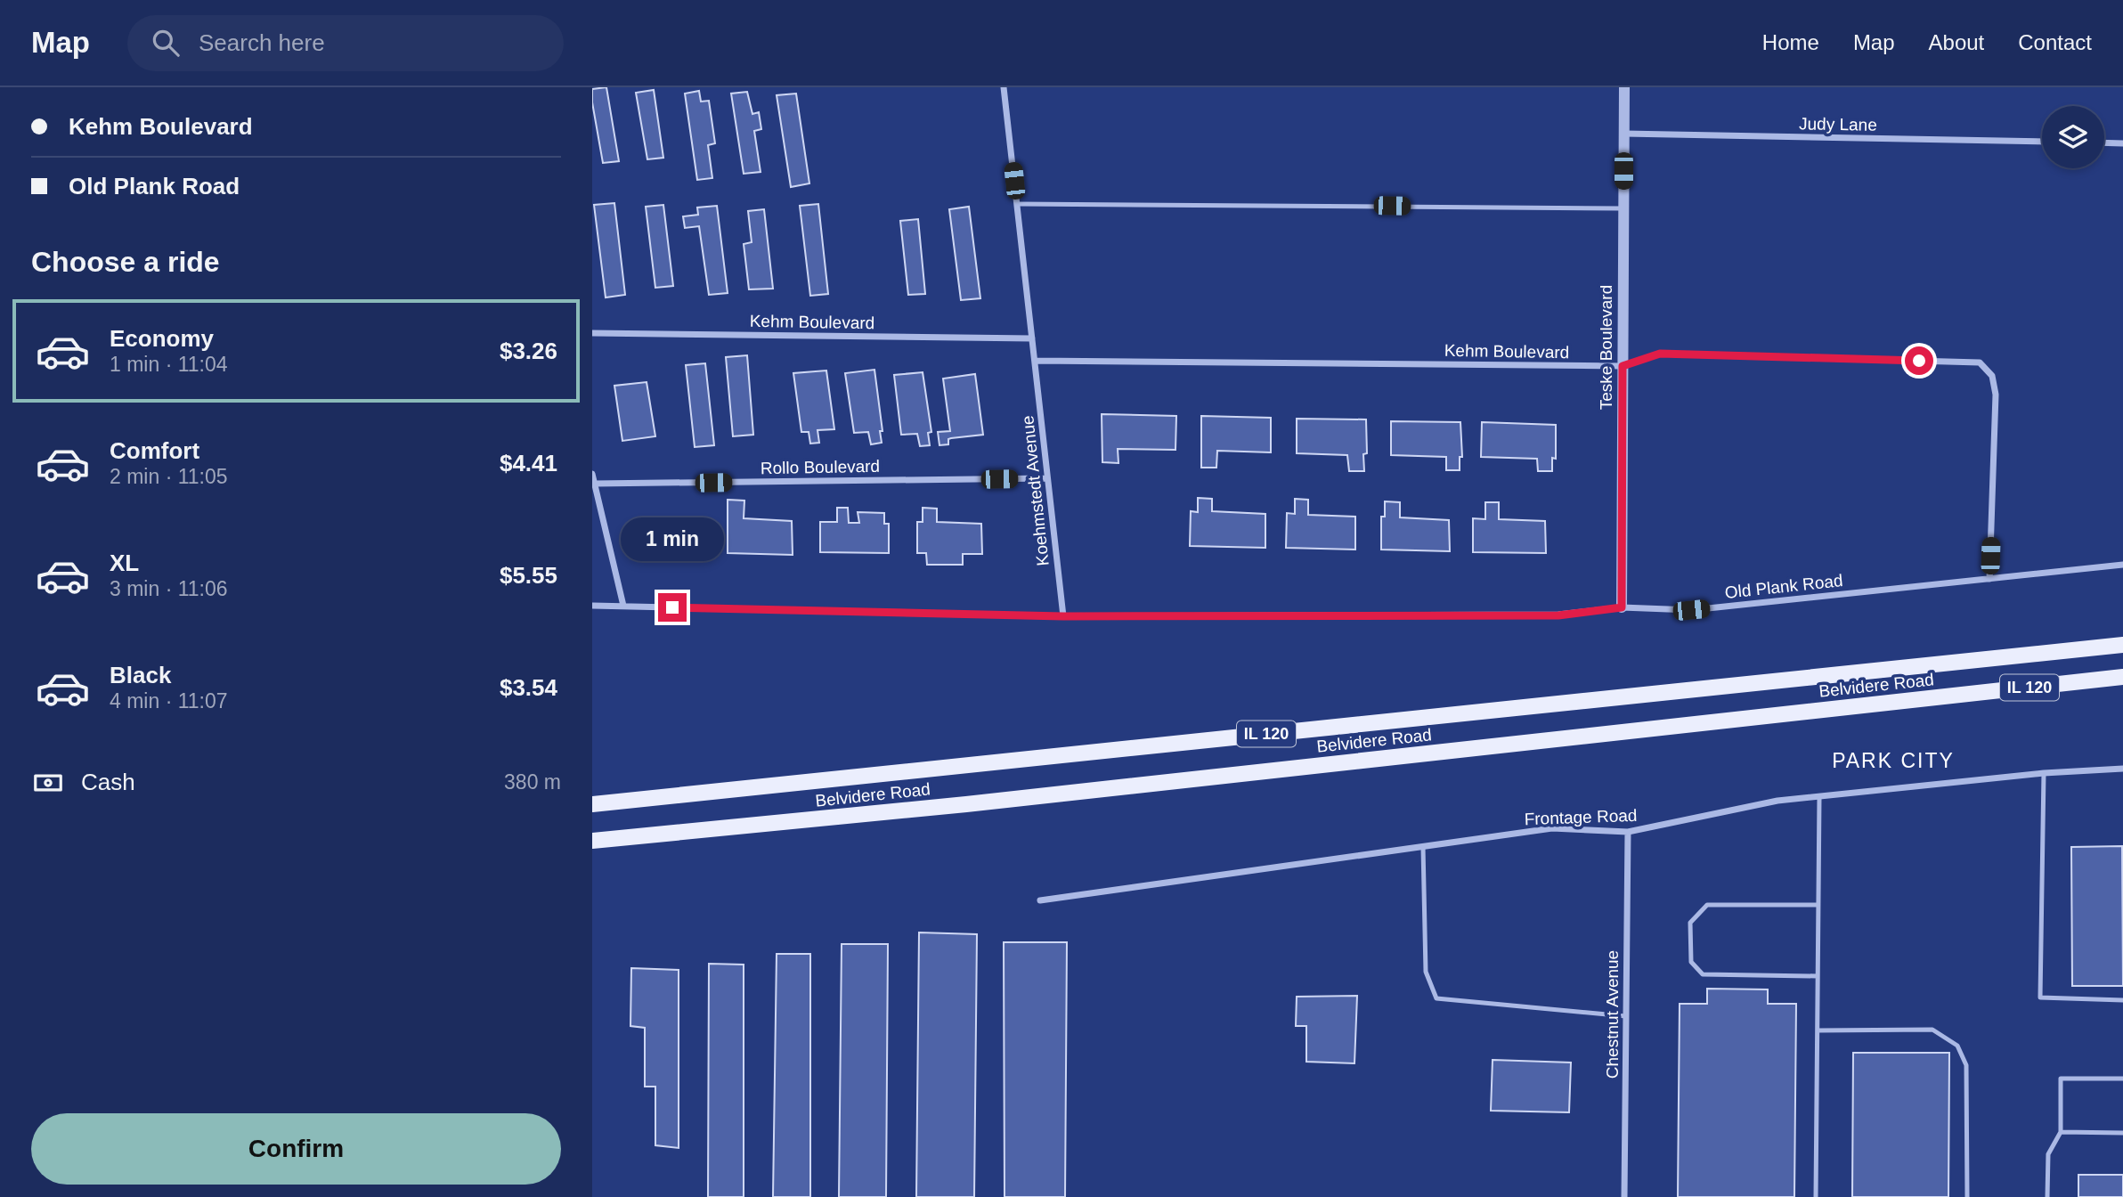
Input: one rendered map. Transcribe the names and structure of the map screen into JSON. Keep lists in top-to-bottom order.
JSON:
{
  "streets": {
    "main road": ["Belvidere Road", "IL 120"],
    "street": [
      "Judy Lane",
      "Kehm Boulevard",
      "Teske Boulevard",
      "Rollo Boulevard",
      "Koehmstedt Avenue",
      "Old Plank Road",
      "Frontage Road",
      "Chestnut Avenue"
    ]
  },
  "crossings": [
    ["Judy Lane", "Teske Boulevard"],
    ["Kehm Boulevard", "Teske Boulevard"],
    ["Kehm Boulevard", "Koehmstedt Avenue"],
    ["Kehm Boulevard", "Old Plank Road"],
    ["Teske Boulevard", "Old Plank Road"],
    ["Rollo Boulevard", "Koehmstedt Avenue"],
    ["Koehmstedt Avenue", "Old Plank Road"],
    ["Frontage Road", "Chestnut Avenue"]
  ],
  "districts": ["PARK CITY"],
  "page": {
    "header": "Map",
    "search": "Search here",
    "nav": [
      "Home",
      "Map",
      "About",
      "Contact"
    ],
    "banner": ["Kehm Boulevard", "Old Plank Road"],
    "heading": "Choose a ride",
    "list": [
      {
        "name": "Economy",
        "note": "1 min · 11:04",
        "value": "$3.26"
      },
      {
        "name": "Comfort",
        "note": "2 min · 11:05",
        "value": "$4.41"
      },
      {
        "name": "XL",
        "note": "3 min · 11:06",
        "value": "$5.55"
      },
      {
        "name": "Black",
        "note": "4 min · 11:07",
        "value": "$3.54"
      }
    ],
    "bubble": "1 min",
    "pay": ["Cash", "380 m"],
    "buttons": "Confirm"
  }
}
